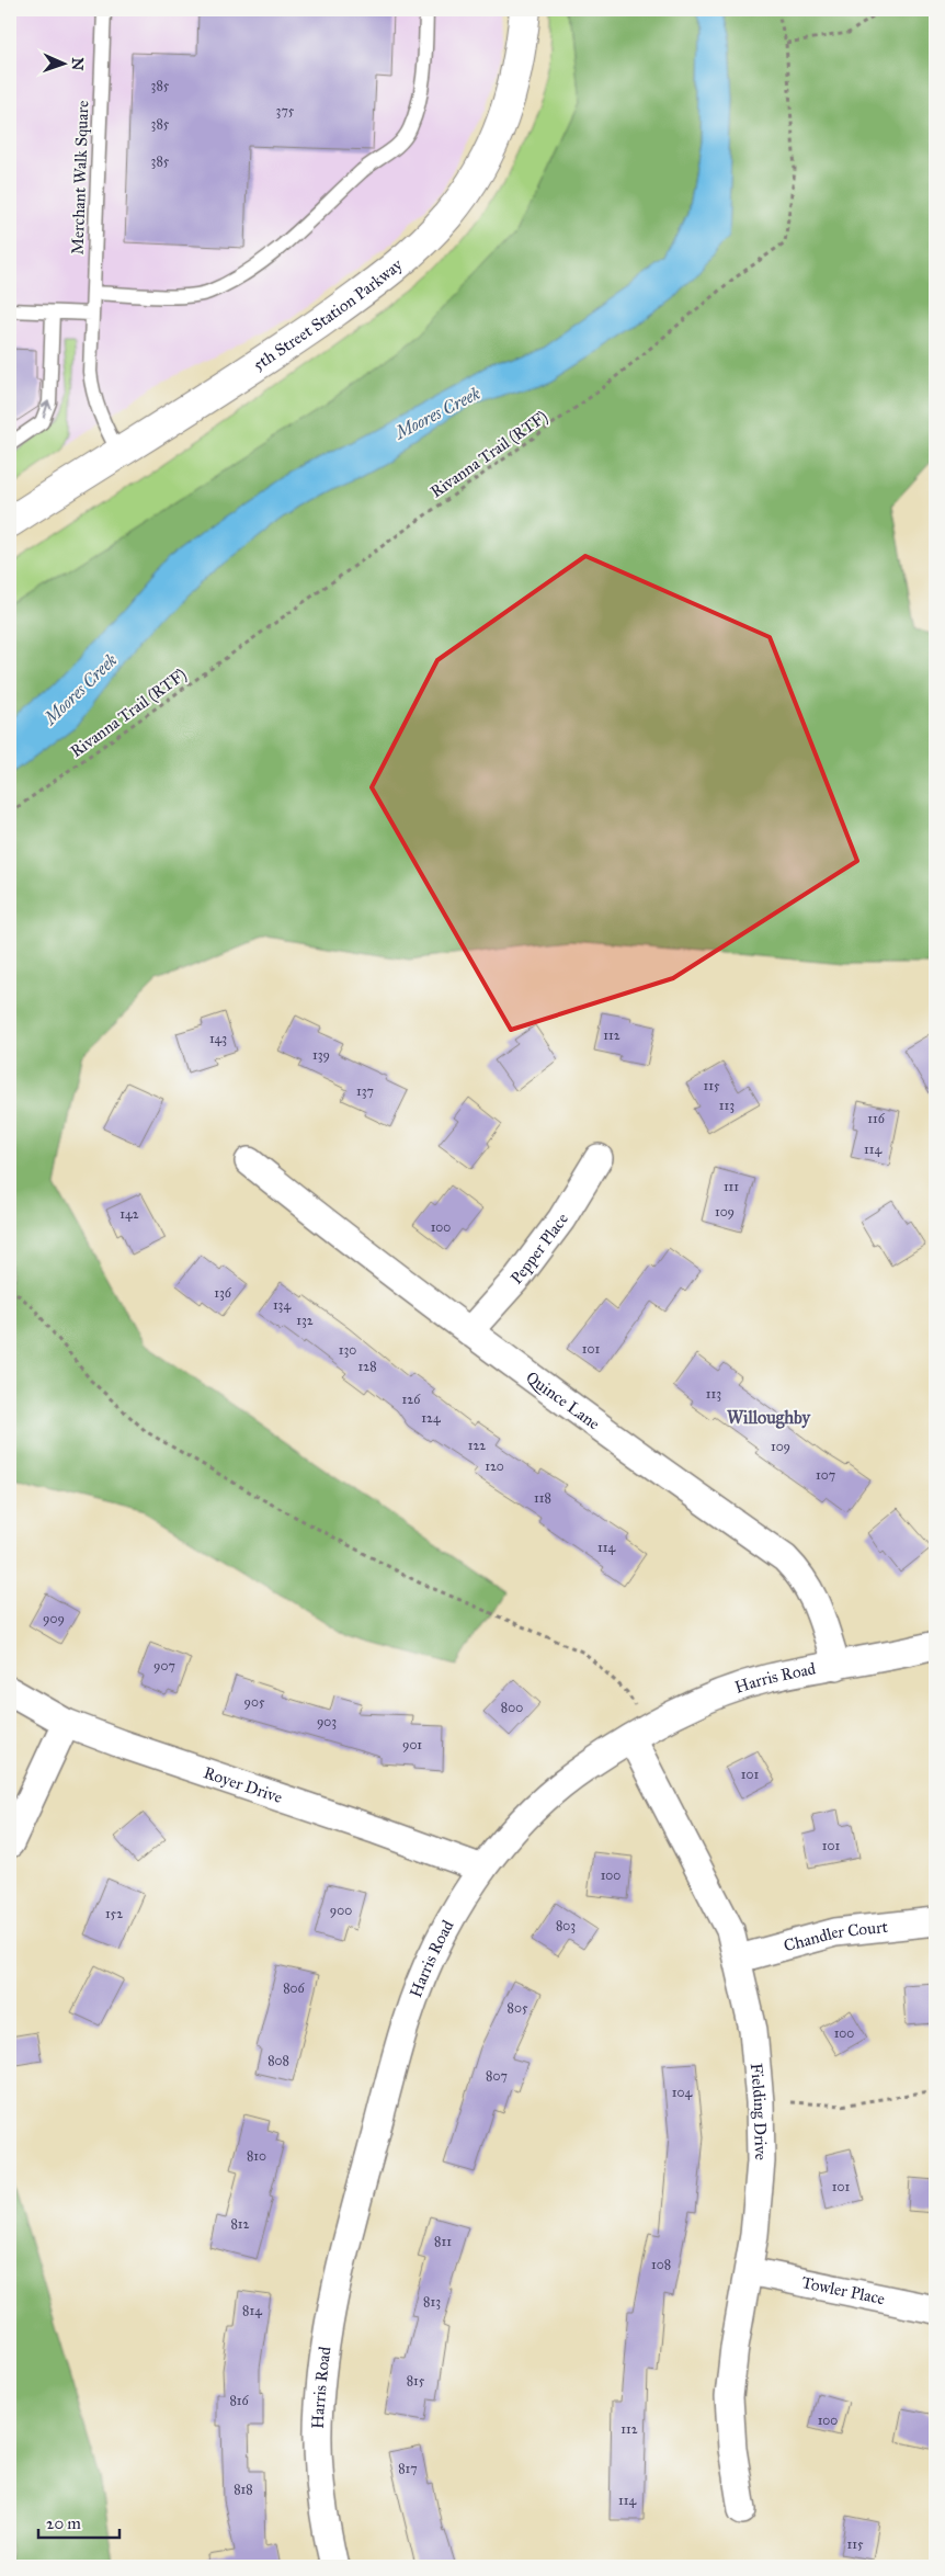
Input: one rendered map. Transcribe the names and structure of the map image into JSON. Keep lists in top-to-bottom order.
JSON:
{
  "streets": {
    "street": [
      "5th Street Station Parkway",
      "Pepper Place",
      "Quince Lane",
      "Harris Road",
      "Royer Drive",
      "Chandler Court",
      "Fielding Drive",
      "Towler Place"
    ],
    "lane": ["Merchant Walk Square"],
    "path": ["Rivanna Trail (RTF)"]
  },
  "crossings": [
    ["Merchant Walk Square", "5th Street Station Parkway"],
    ["Pepper Place", "Quince Lane"],
    ["Quince Lane", "Harris Road"],
    ["Harris Road", "Royer Drive"],
    ["Harris Road", "Fielding Drive"],
    ["Chandler Court", "Fielding Drive"],
    ["Fielding Drive", "Towler Place"]
  ],
  "districts": ["Willoughby"],
  "water": ["Moores Creek"],
  "house_numbers": [
    "385",
    "375",
    "385",
    "385",
    "112",
    "143",
    "139",
    "115",
    "137",
    "113",
    "116",
    "114",
    "111",
    "109",
    "142",
    "100",
    "136",
    "134",
    "132",
    "101",
    "130",
    "128",
    "113",
    "126",
    "124",
    "122",
    "109",
    "120",
    "107",
    "118",
    "114",
    "909",
    "907",
    "905",
    "800",
    "903",
    "901",
    "101",
    "101",
    "100",
    "900",
    "152",
    "803",
    "806",
    "805",
    "100",
    "808",
    "807",
    "104",
    "810",
    "101",
    "812",
    "811",
    "108",
    "813",
    "814",
    "815",
    "816",
    "100",
    "112",
    "817",
    "818",
    "114",
    "115"
  ],
  "scale_bar": "20 m",
  "north": "right"
}
